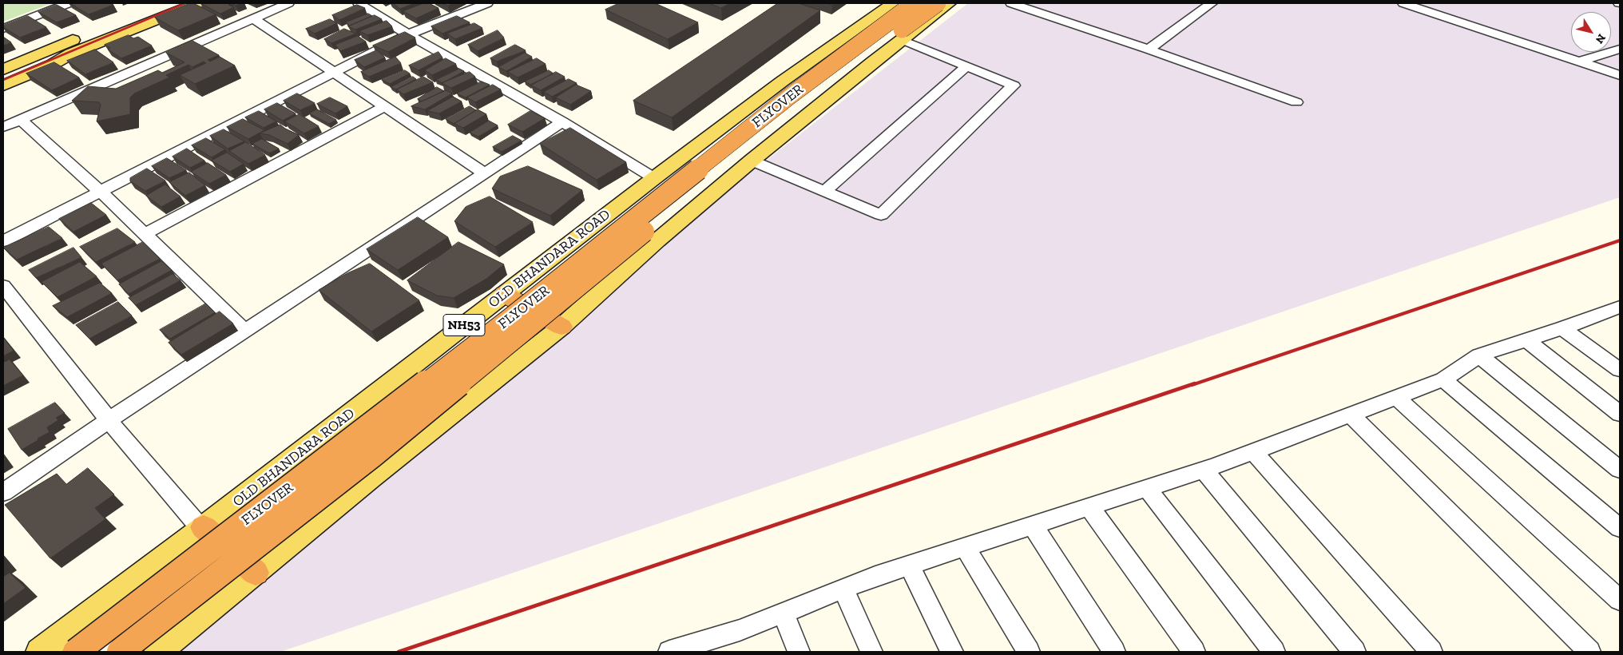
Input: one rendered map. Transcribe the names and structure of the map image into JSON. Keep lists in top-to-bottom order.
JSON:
{
  "streets": {
    "highway": ["FLYOVER", "NH53"],
    "main road": ["OLD BHANDARA ROAD"]
  },
  "north": "bottom right"
}
